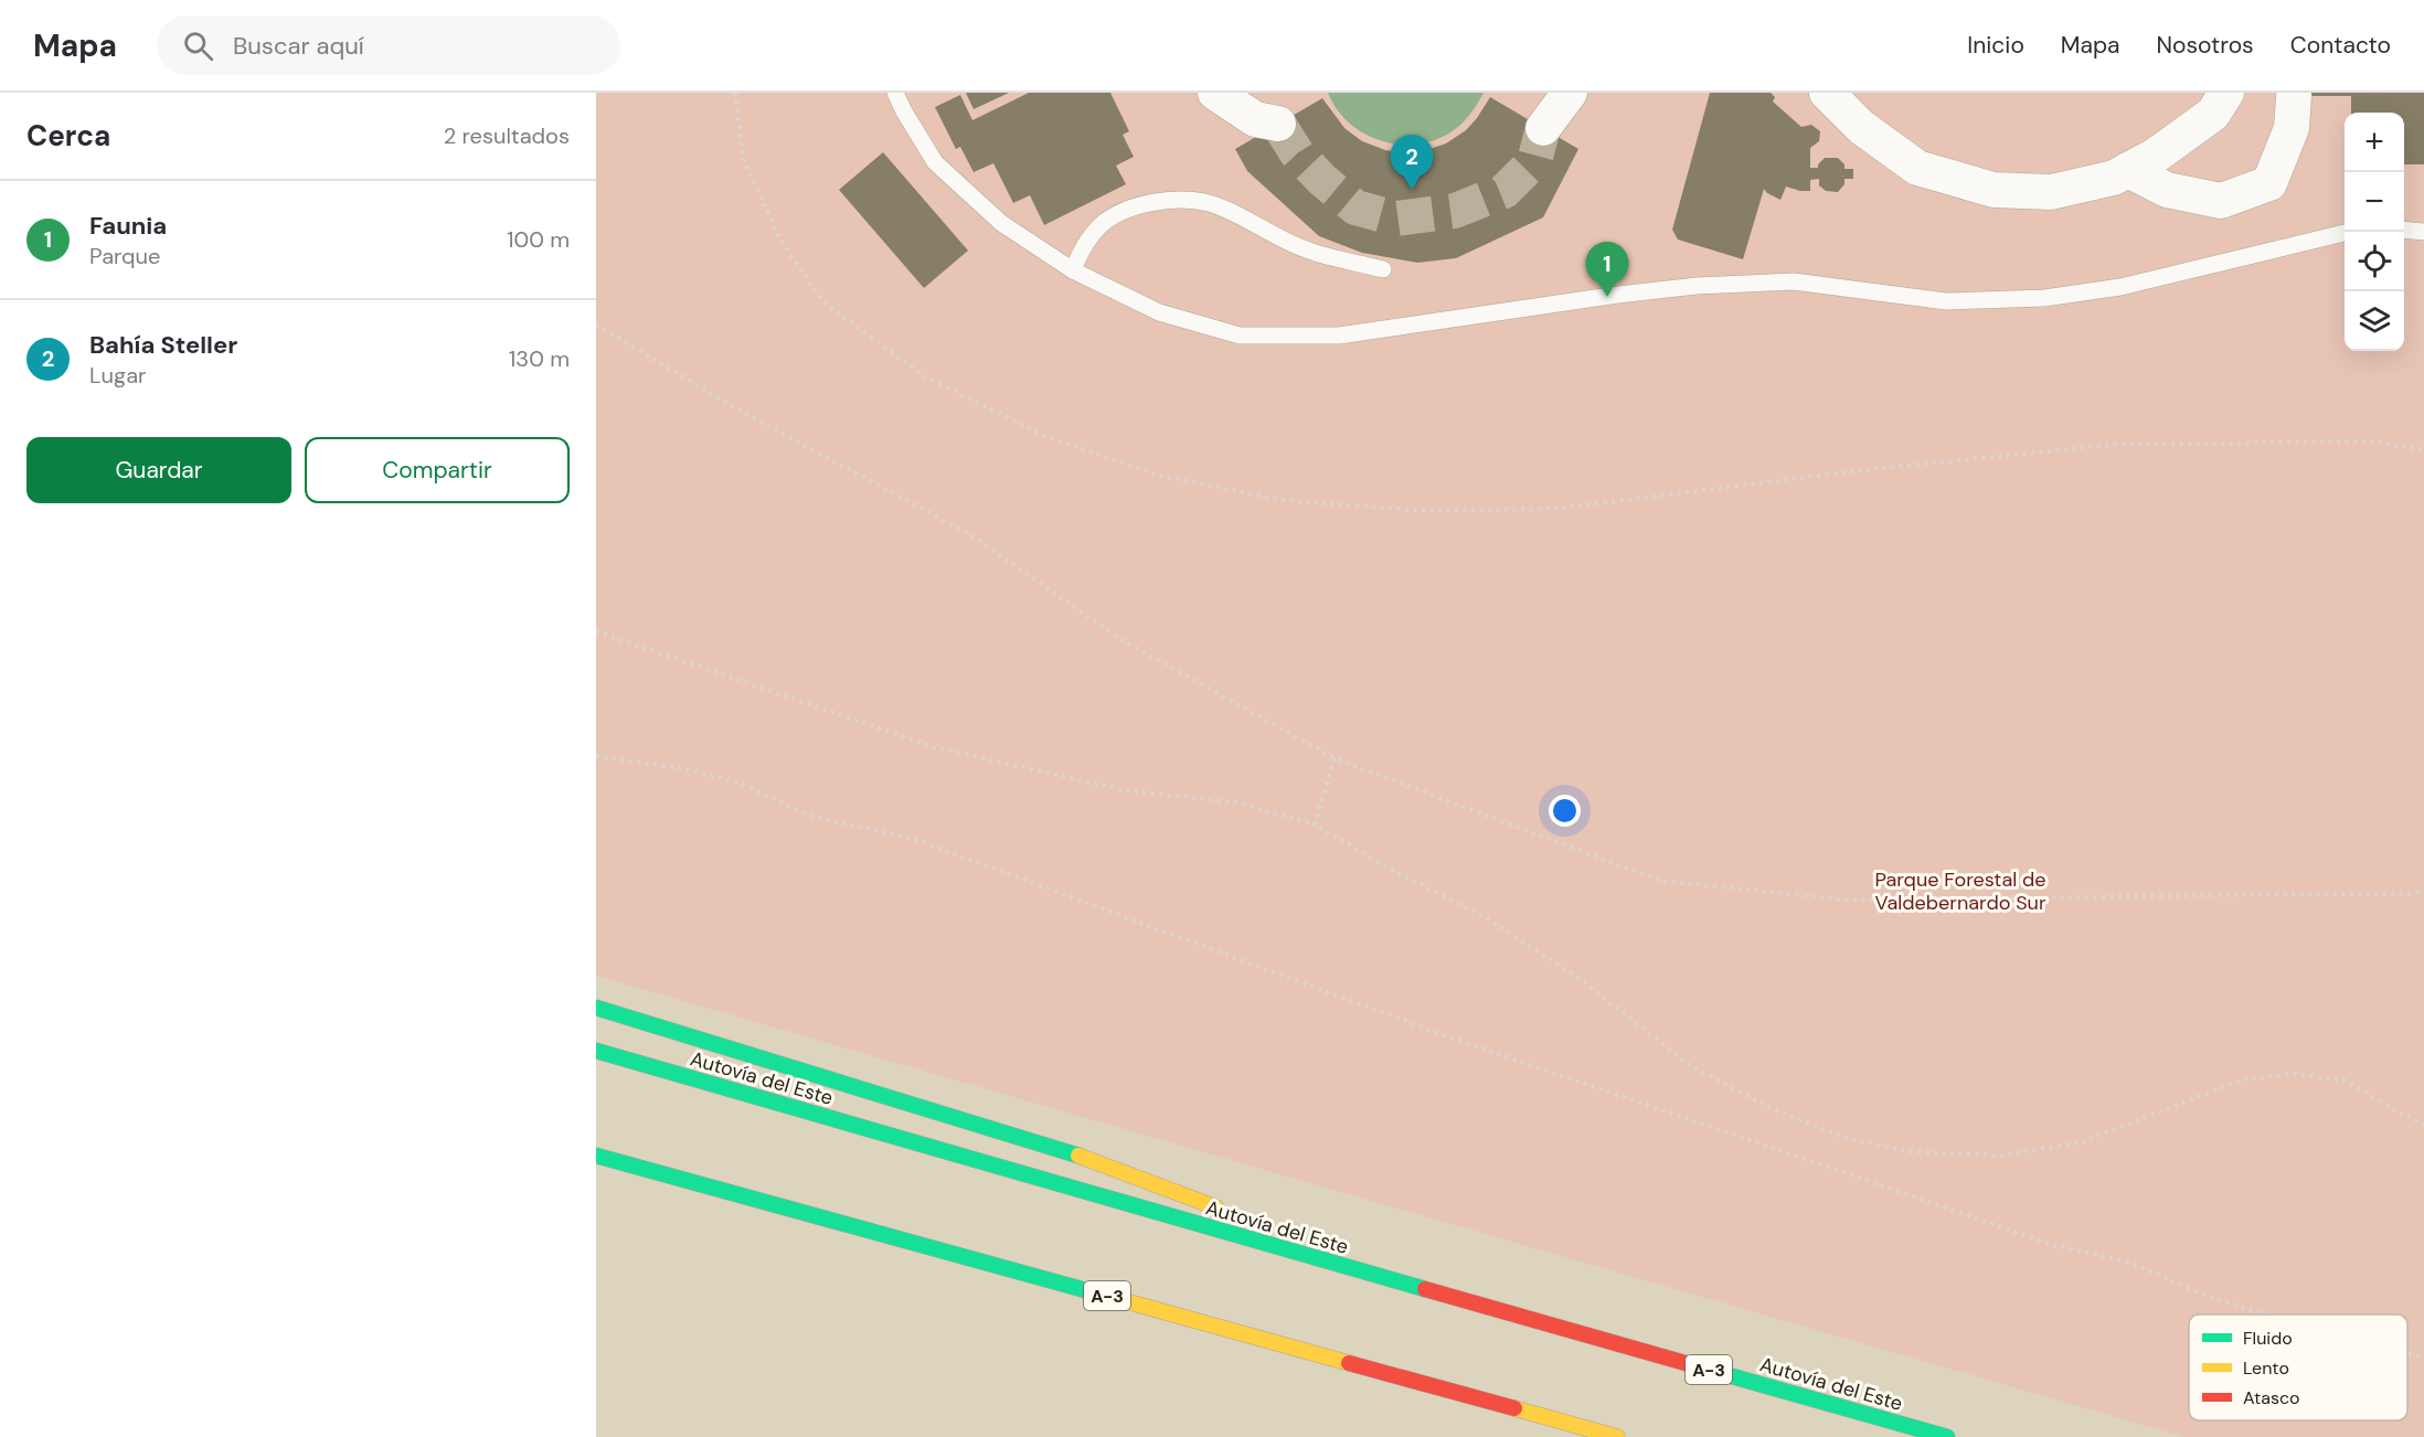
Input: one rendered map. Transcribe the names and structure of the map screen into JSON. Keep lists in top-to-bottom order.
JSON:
{
  "streets": {
    "highway": ["Autovía del Este", "A-3"]
  },
  "parks": ["Parque Forestal de Valdebernardo Sur"],
  "legend": ["Fluido", "Lento", "Atasco"],
  "page": {
    "header": "Mapa",
    "search": "Buscar aquí",
    "nav": [
      "Inicio",
      "Mapa",
      "Nosotros",
      "Contacto"
    ],
    "heading": ["Cerca", "2 resultados"],
    "map_buttons": ["+", "−"],
    "pins": ["2", "1"],
    "list": [
      {
        "mark": "1",
        "name": "Faunia",
        "note": "Parque",
        "value": "100 m"
      },
      {
        "mark": "2",
        "name": "Bahía Steller",
        "note": "Lugar",
        "value": "130 m"
      }
    ],
    "buttons": ["Guardar", "Compartir"]
  }
}
